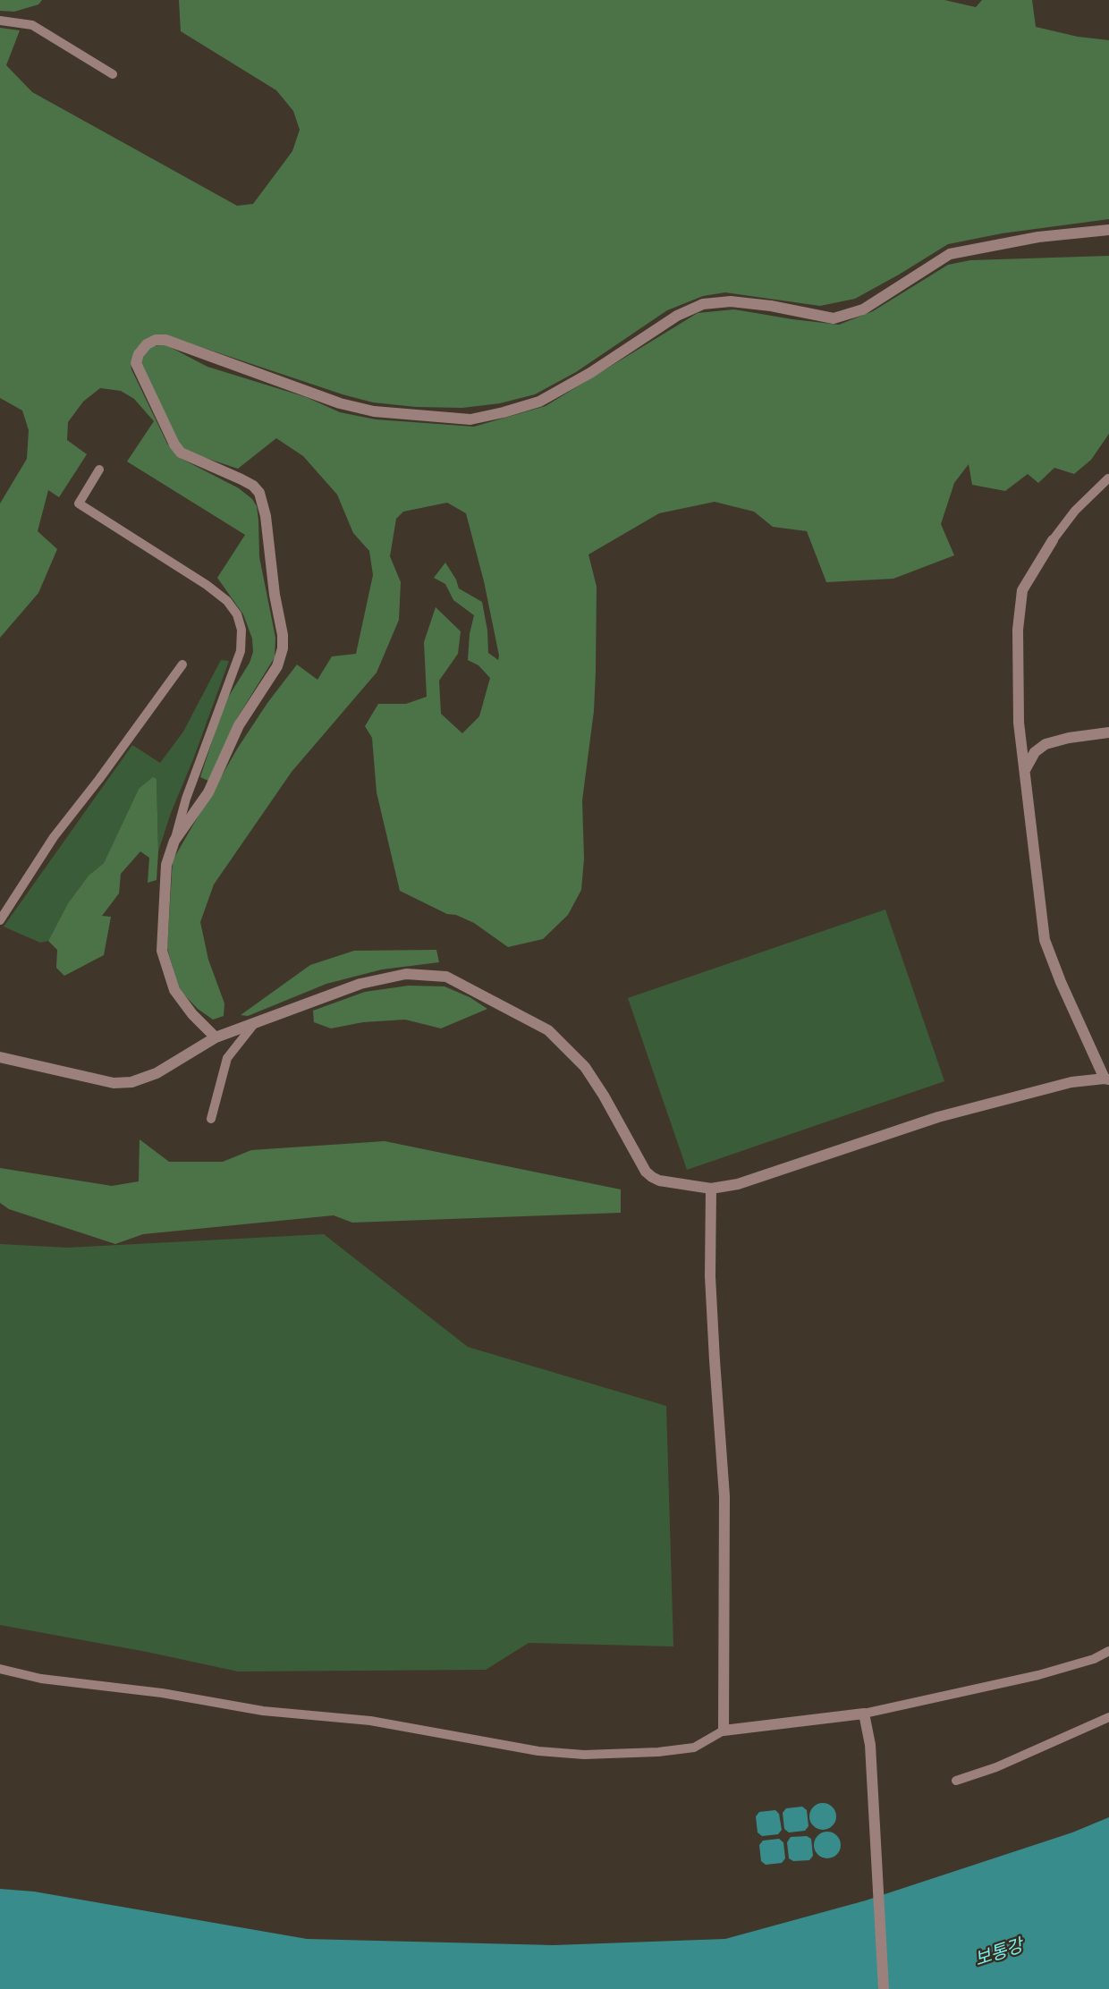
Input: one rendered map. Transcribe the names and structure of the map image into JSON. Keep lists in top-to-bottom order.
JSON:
{
  "water": ["보통강"]
}
